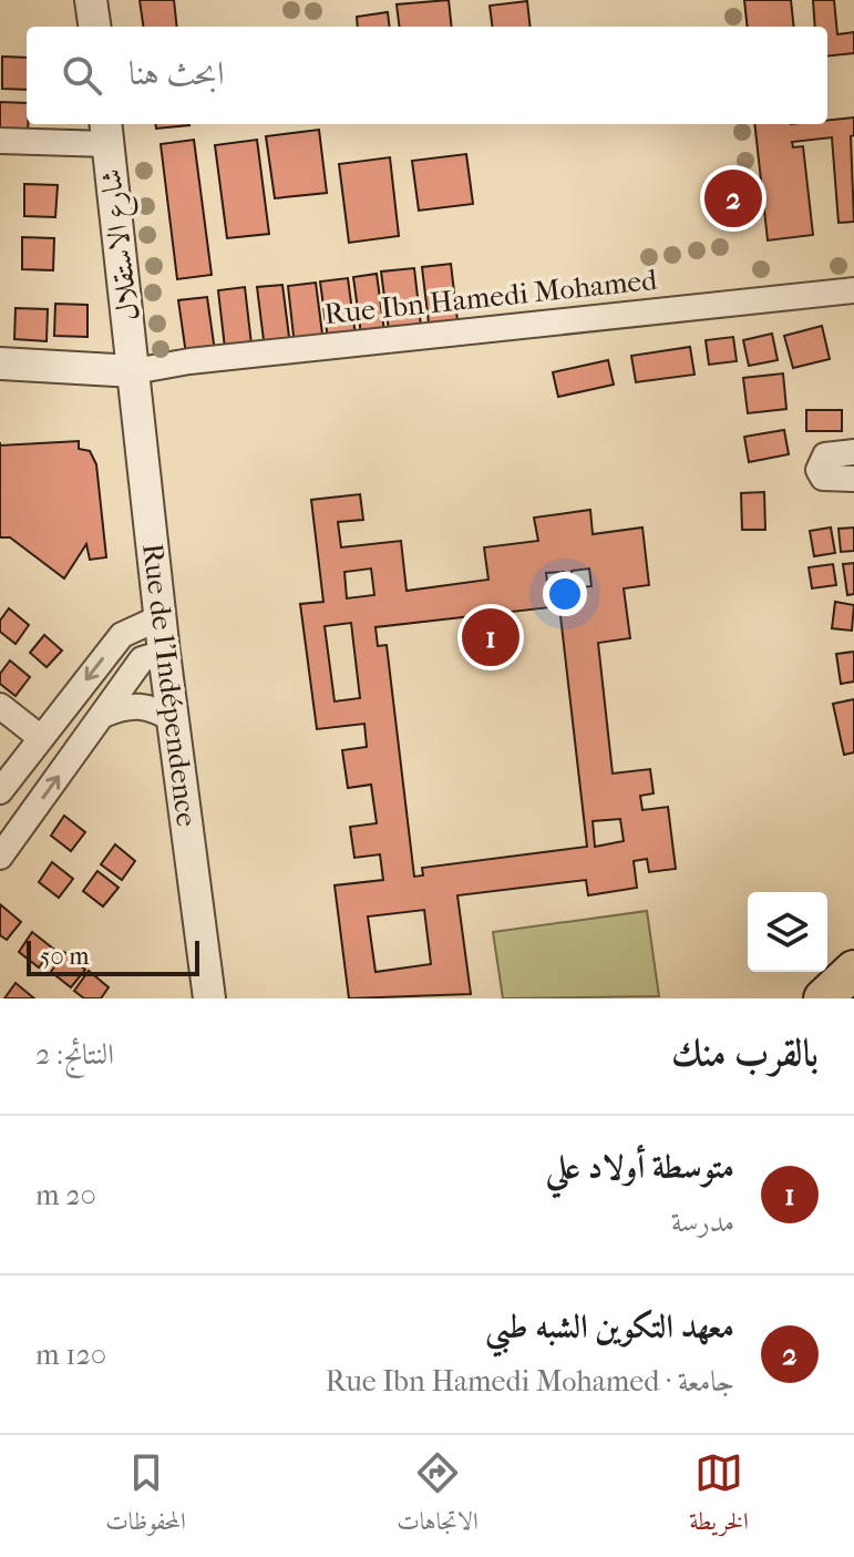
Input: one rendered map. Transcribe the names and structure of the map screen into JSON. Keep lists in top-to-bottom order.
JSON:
{
  "streets": {
    "street": ["شارع الاستقلال", "Rue Ibn Hamedi Mohamed", "Rue de l'Indépendence"]
  },
  "crossings": [
    ["شارع الاستقلال", "Rue Ibn Hamedi Mohamed"],
    ["شارع الاستقلال", "Rue de l'Indépendence"],
    ["Rue Ibn Hamedi Mohamed", "Rue de l'Indépendence"]
  ],
  "scale_bar": "50 m",
  "page": {
    "search": "ابحث هنا",
    "pins": ["2", "1"],
    "scale": "50 m",
    "heading": ["بالقرب منك", "النتائج: 2"],
    "list": [
      {
        "mark": "1",
        "name": "متوسطة أولاد علي",
        "note": "مدرسة",
        "value": "20 m"
      },
      {
        "mark": "2",
        "name": "معهد التكوين الشبه طبي",
        "note": "جامعة · Rue Ibn Hamedi Mohamed",
        "value": "120 m"
      }
    ],
    "nav": ["الخريطة", "الاتجاهات", "المحفوظات"]
  }
}
